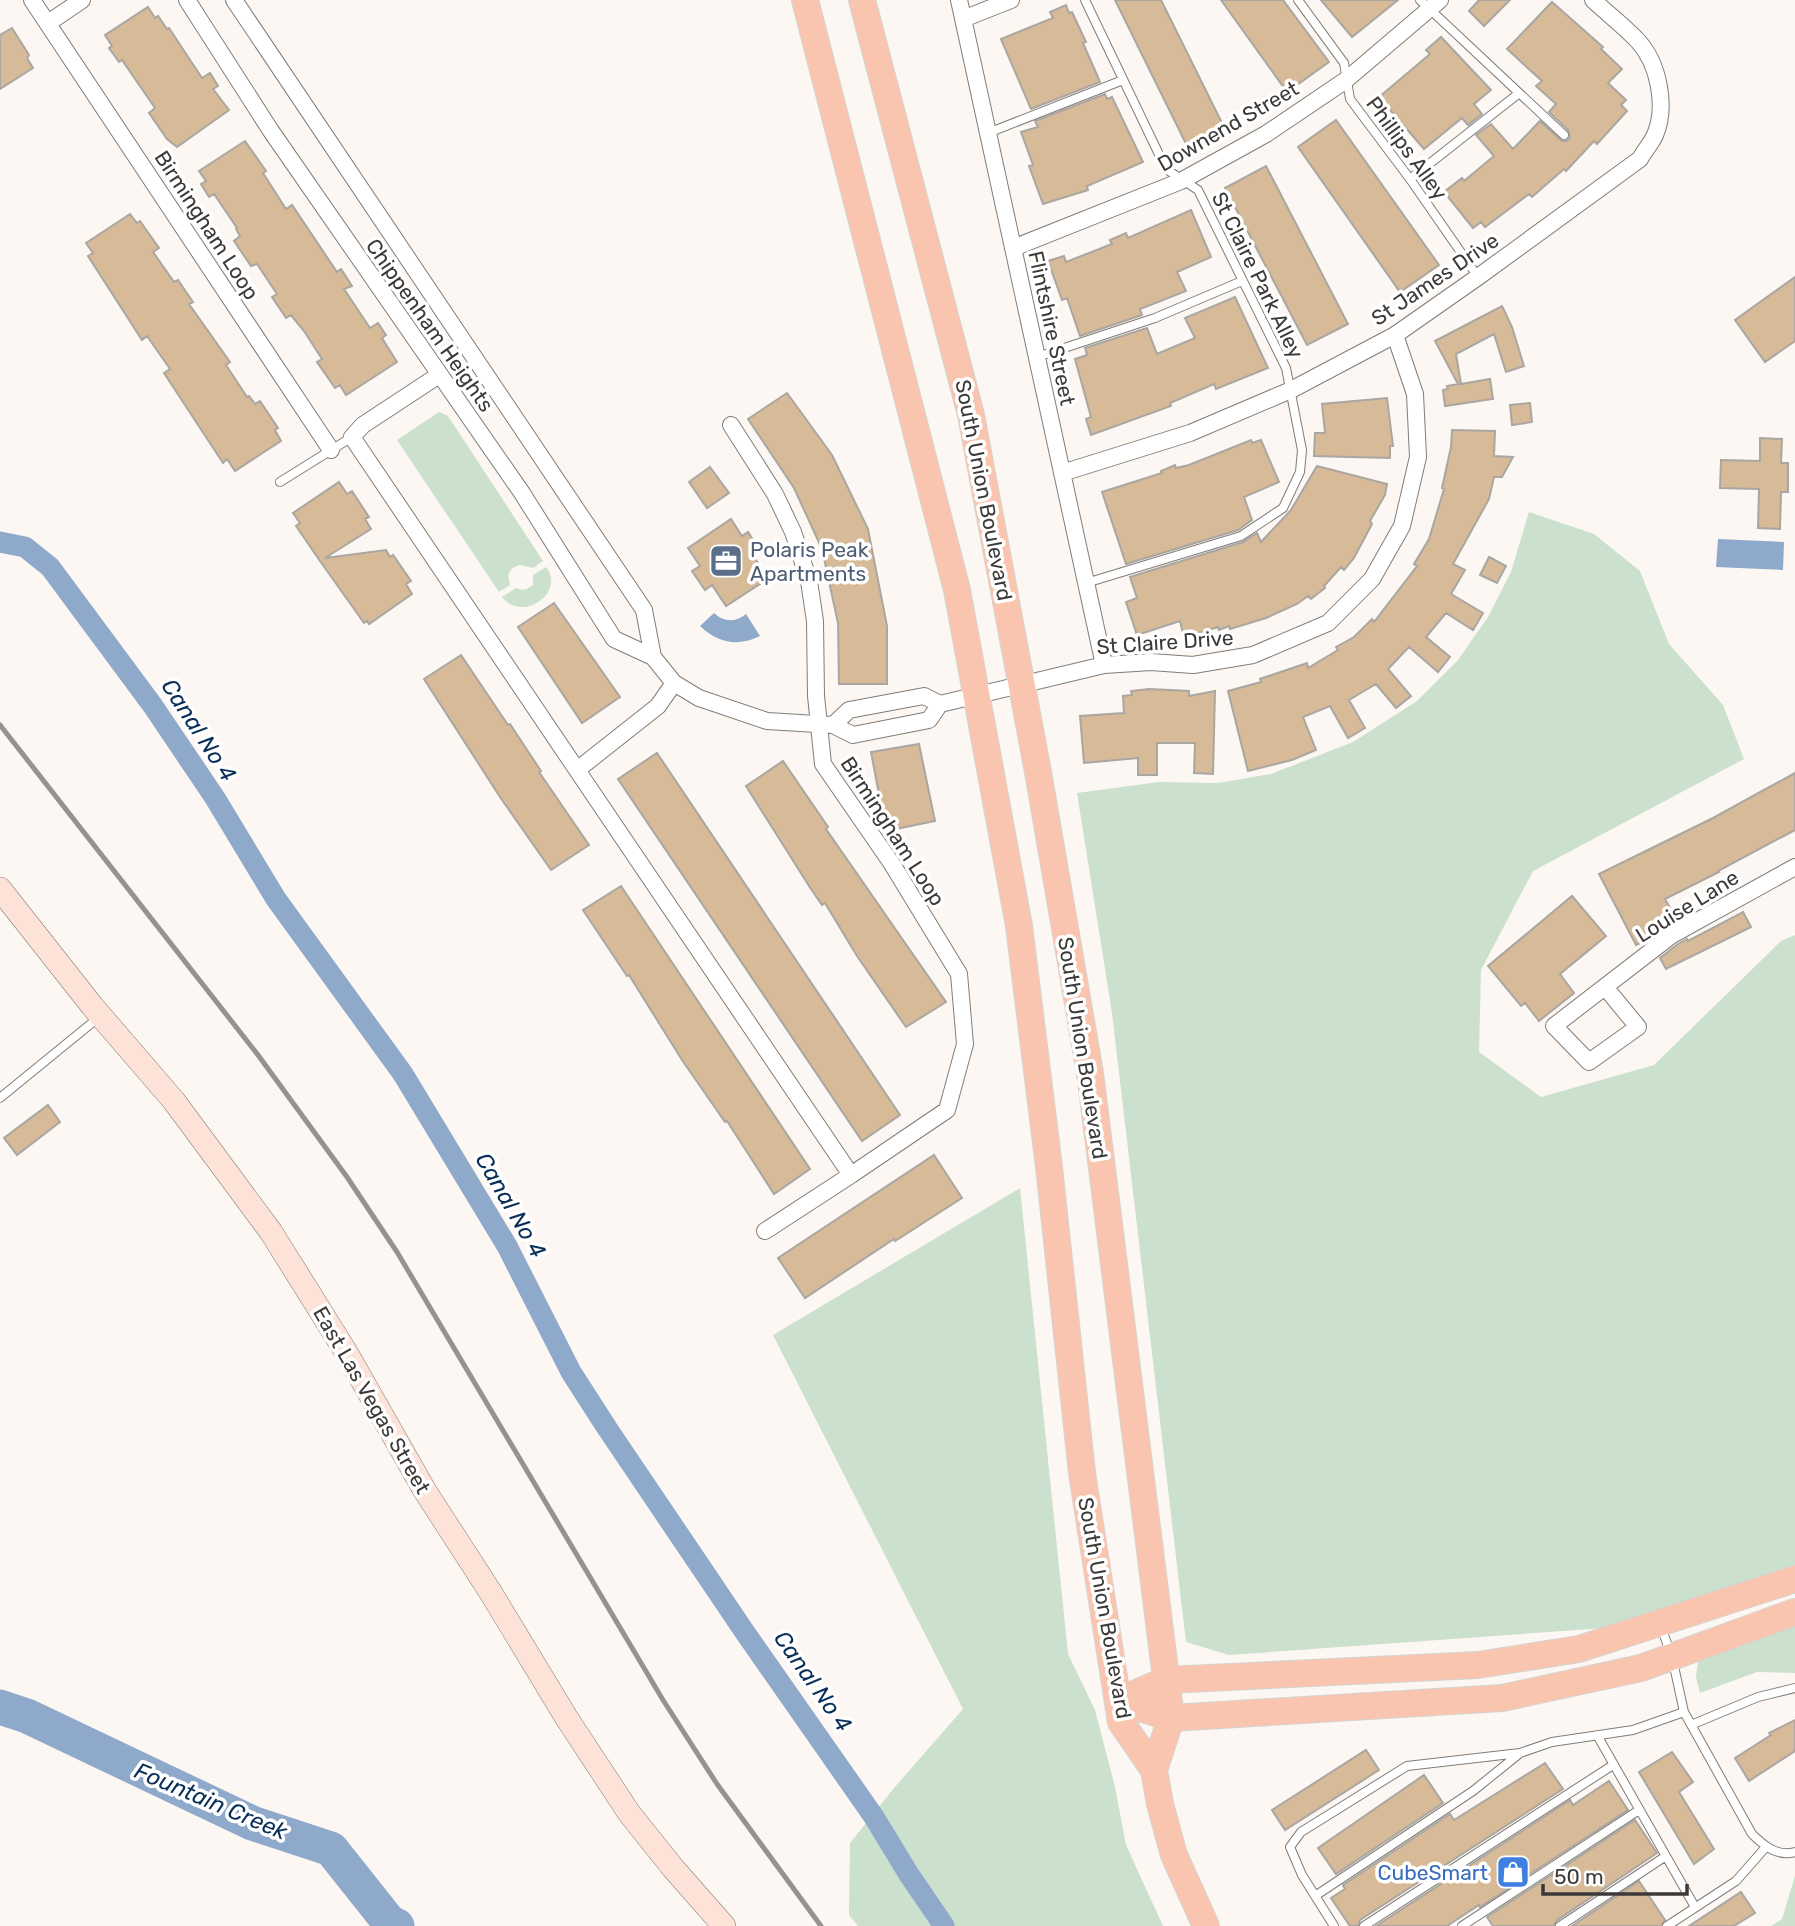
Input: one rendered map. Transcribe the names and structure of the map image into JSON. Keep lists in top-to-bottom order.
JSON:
{
  "streets": {
    "main road": ["South Union Boulevard"],
    "street": [
      "Downend Street",
      "Birmingham Loop",
      "St James Drive",
      "Chippenham Heights",
      "Flintshire Street",
      "St Claire Drive",
      "Louise Lane",
      "East Las Vegas Street"
    ],
    "lane": ["Phillips Alley", "St Claire Park Alley"]
  },
  "crossings": [
    ["Downend Street", "Phillips Alley"],
    ["Downend Street", "St Claire Park Alley"],
    ["Downend Street", "Flintshire Street"],
    ["Phillips Alley", "St James Drive"],
    ["Birmingham Loop", "Chippenham Heights"],
    ["St Claire Park Alley", "St James Drive"],
    ["St Claire Park Alley", "Flintshire Street"],
    ["St James Drive", "Flintshire Street"],
    ["St James Drive", "St Claire Drive"],
    ["Chippenham Heights", "South Union Boulevard"],
    ["Chippenham Heights", "St Claire Drive"],
    ["Flintshire Street", "St Claire Drive"],
    ["South Union Boulevard", "St Claire Drive"]
  ],
  "water": ["Canal No 4", "Fountain Creek"],
  "places": {
    "office": ["Polaris Peak Apartments"],
    "shop": ["CubeSmart"]
  },
  "scale_bar": "50 m"
}
